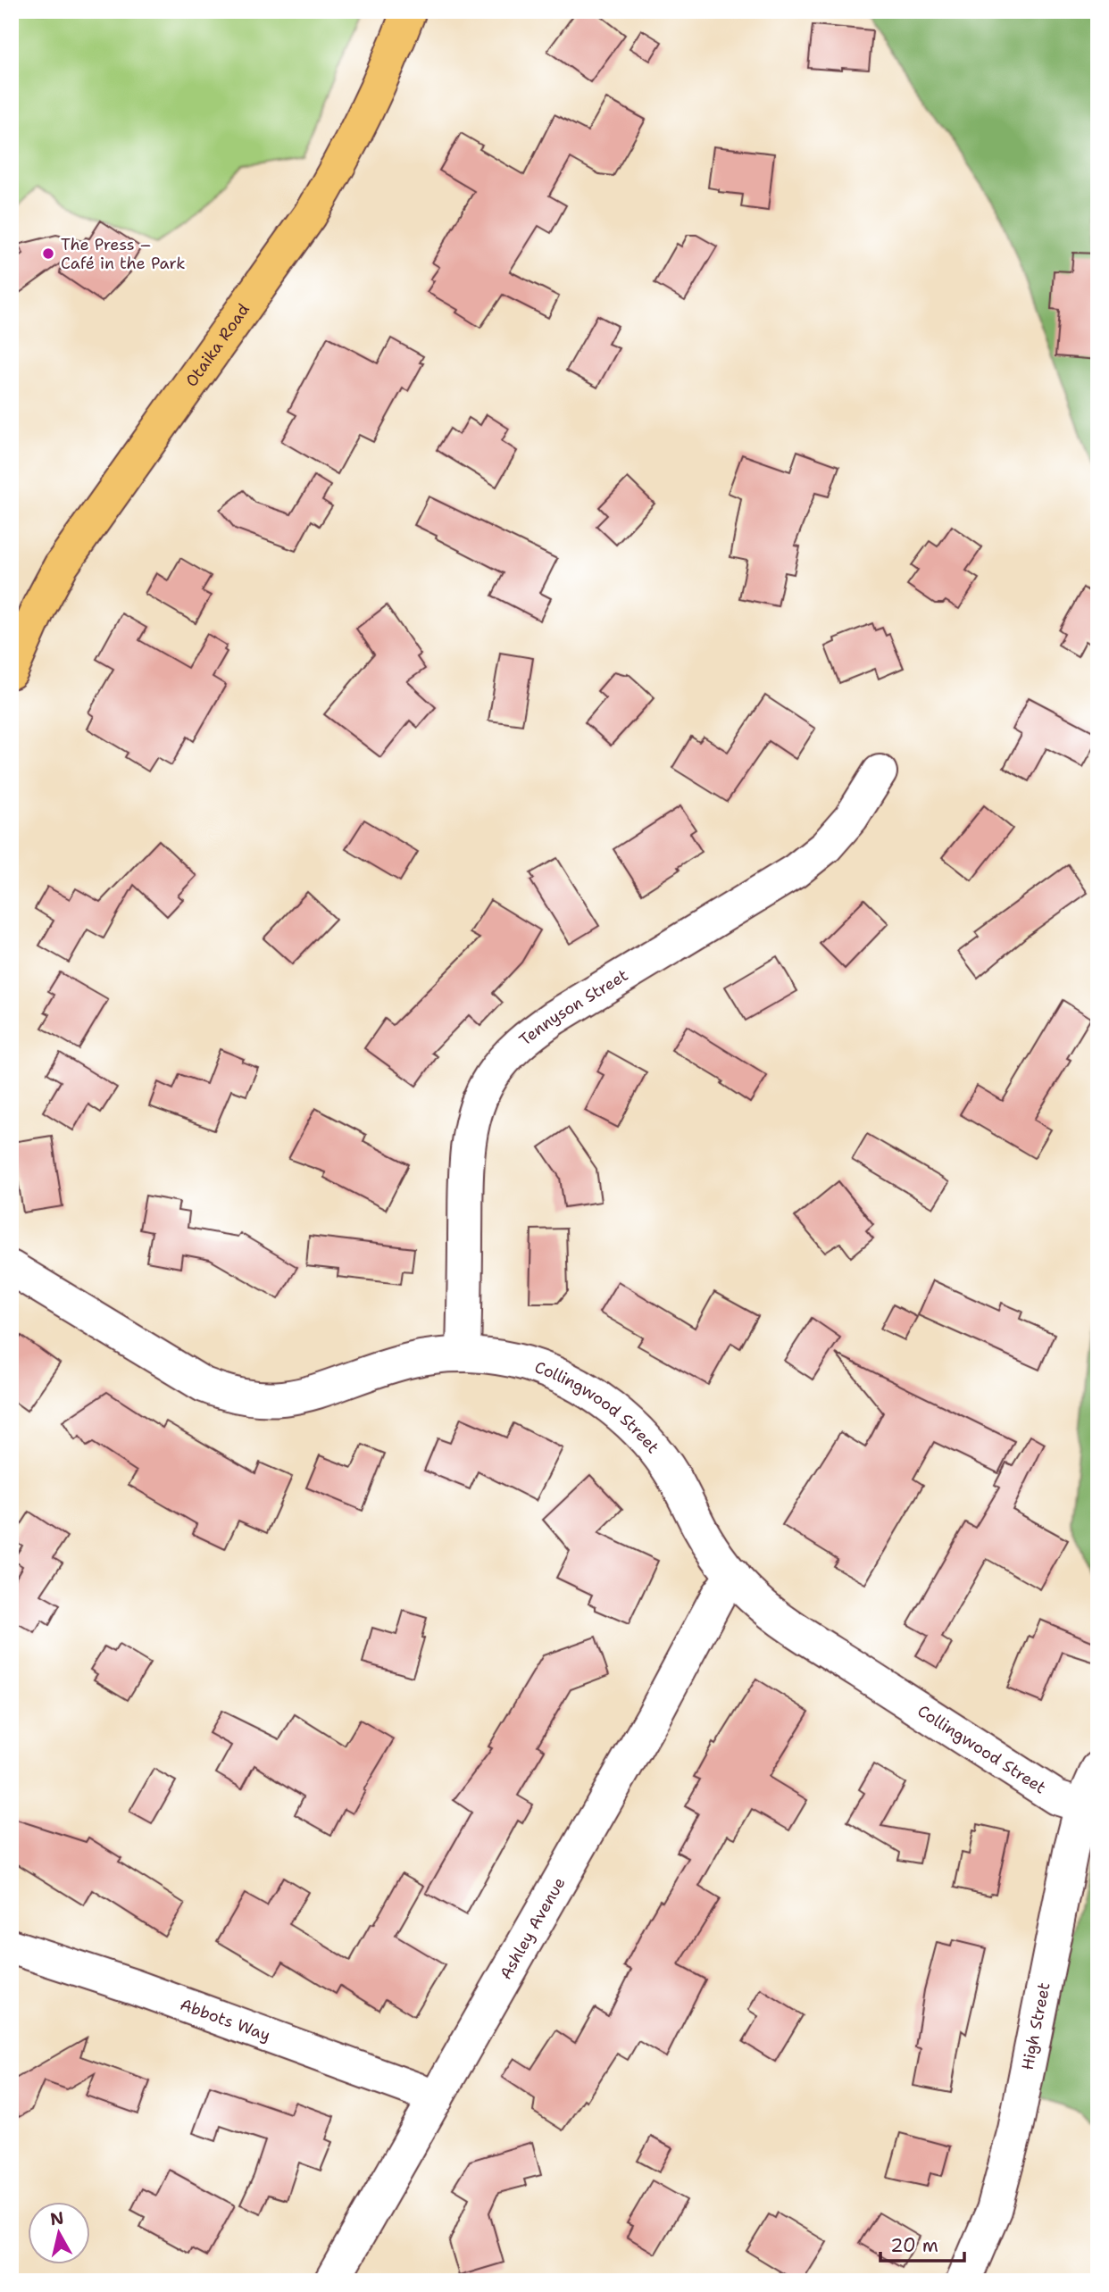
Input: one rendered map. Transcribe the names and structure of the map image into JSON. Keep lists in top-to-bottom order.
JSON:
{
  "streets": {
    "highway": ["Otaika Road"],
    "street": [
      "Tennyson Street",
      "Collingwood Street",
      "Ashley Avenue",
      "Abbots Way",
      "High Street"
    ]
  },
  "crossings": [
    ["Tennyson Street", "Collingwood Street"],
    ["Collingwood Street", "Ashley Avenue"],
    ["Collingwood Street", "High Street"],
    ["Ashley Avenue", "Abbots Way"]
  ],
  "places": ["The Press – Café in the Park"],
  "scale_bar": "20 m",
  "north": "top"
}
